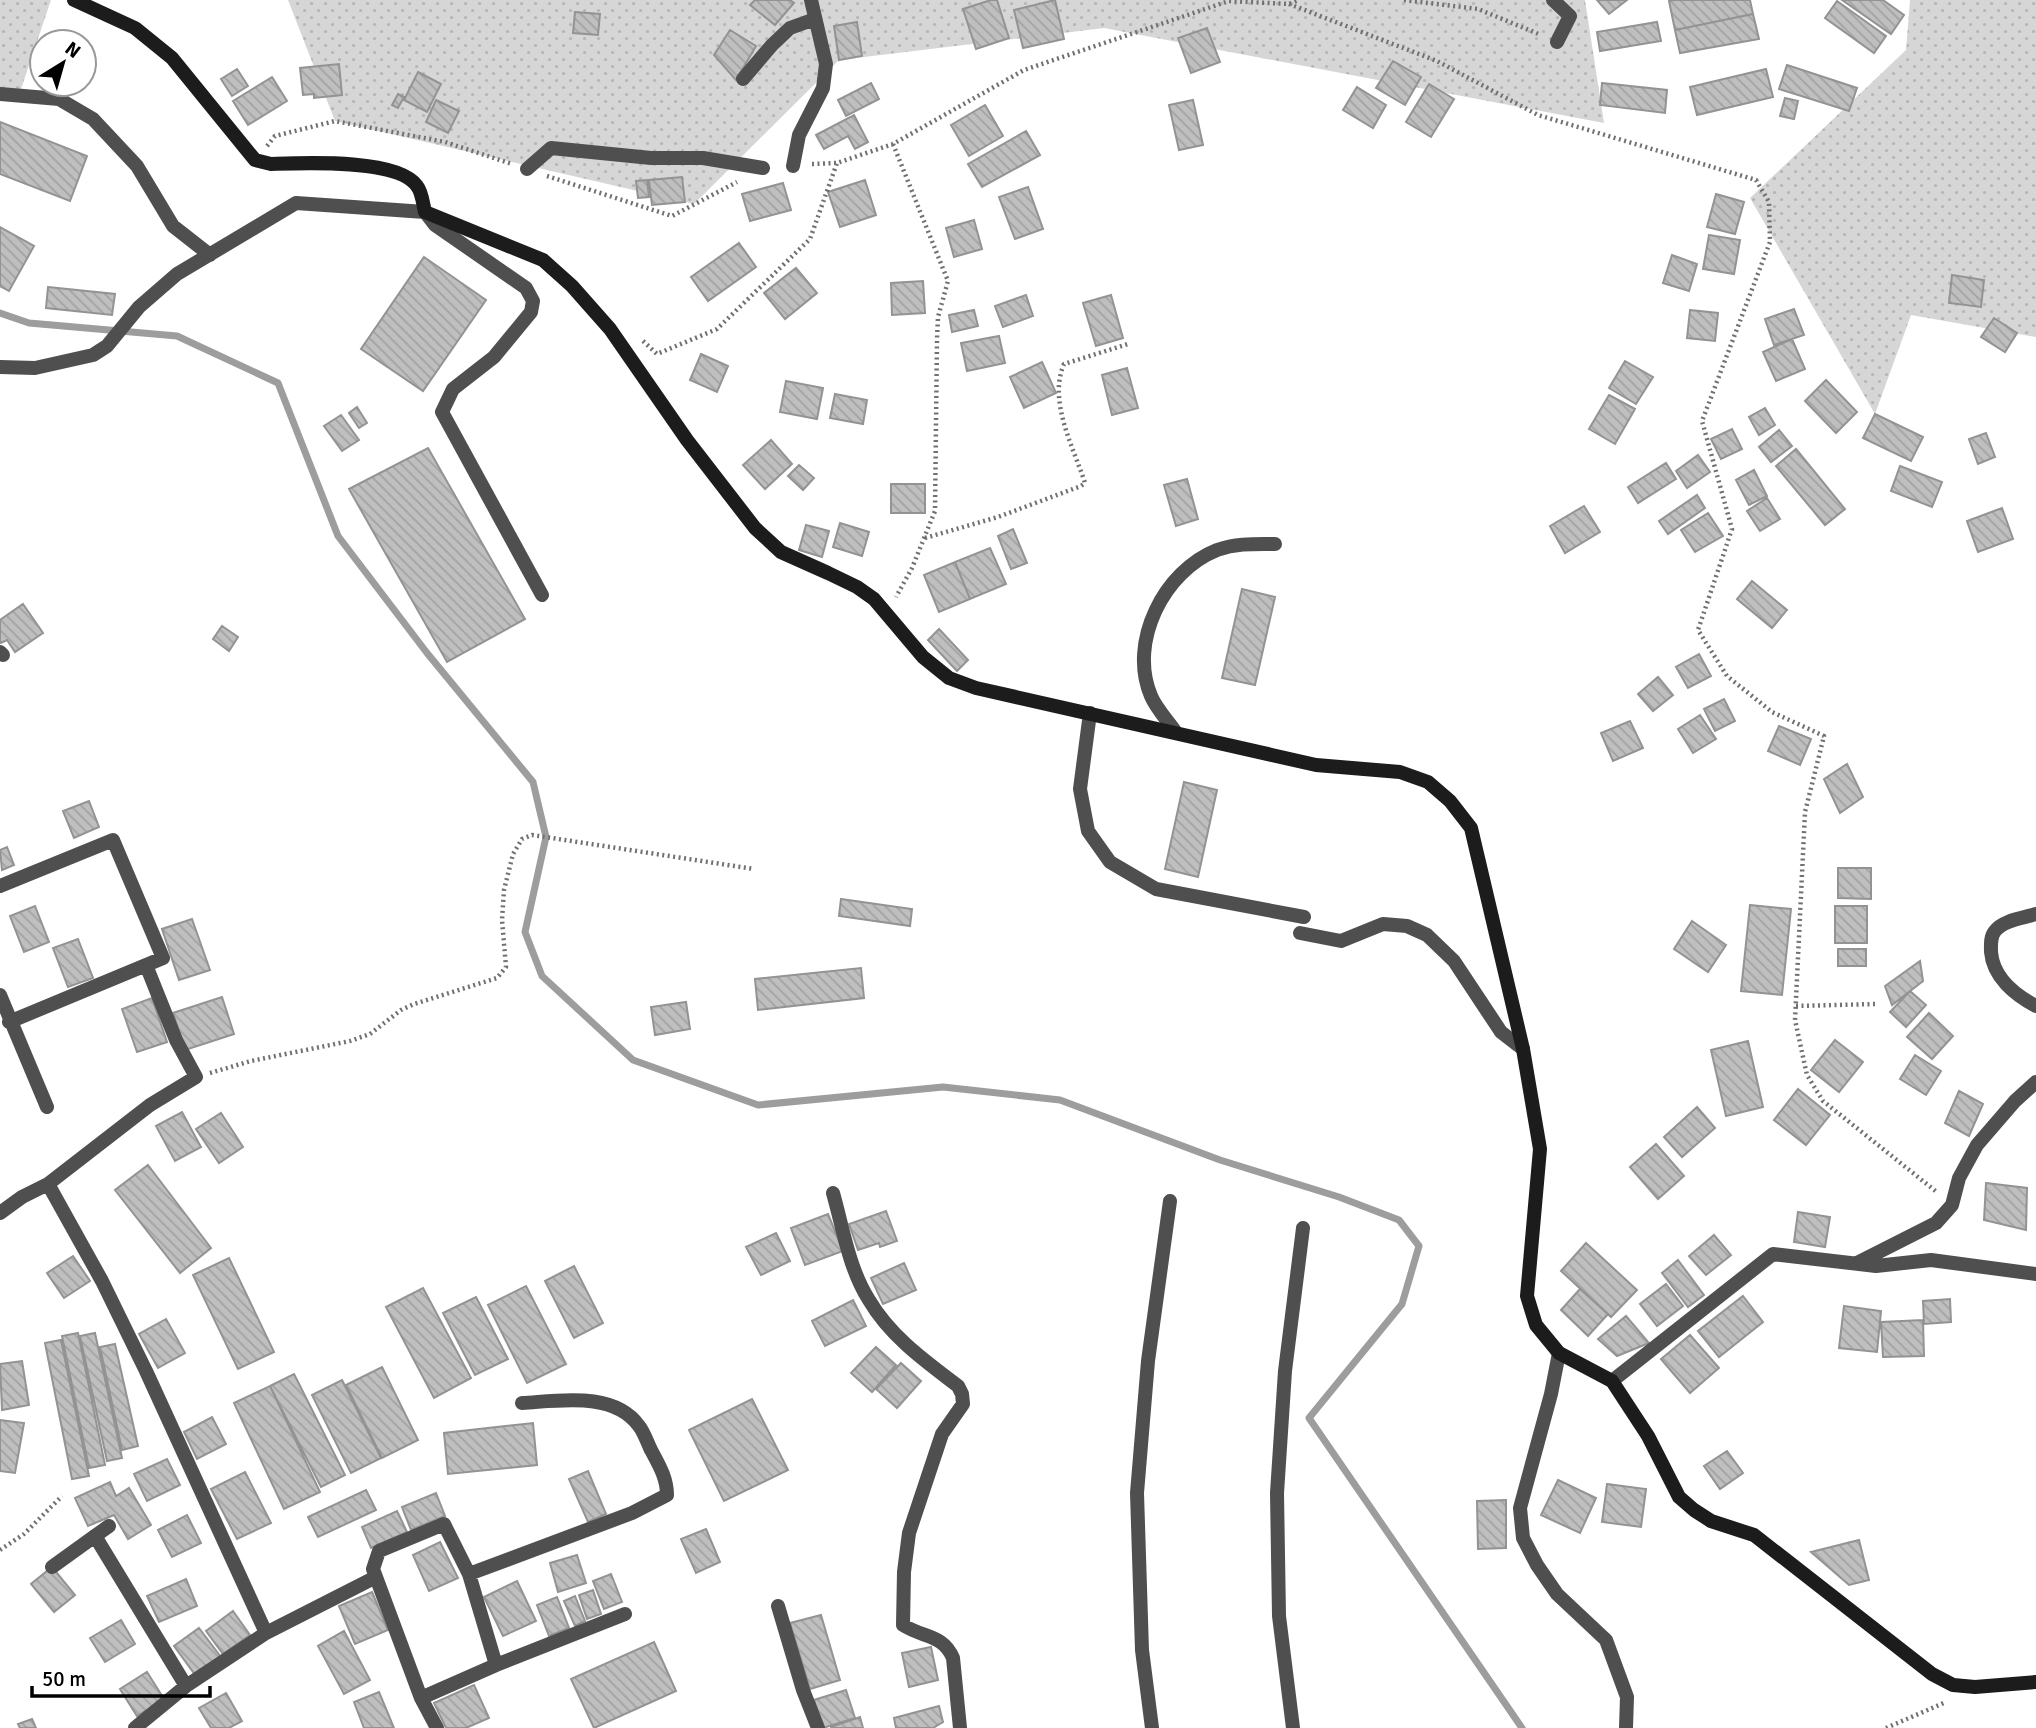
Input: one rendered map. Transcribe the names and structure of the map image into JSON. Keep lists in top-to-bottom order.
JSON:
{
  "scale_bar": "50 m",
  "north": "top right"
}
